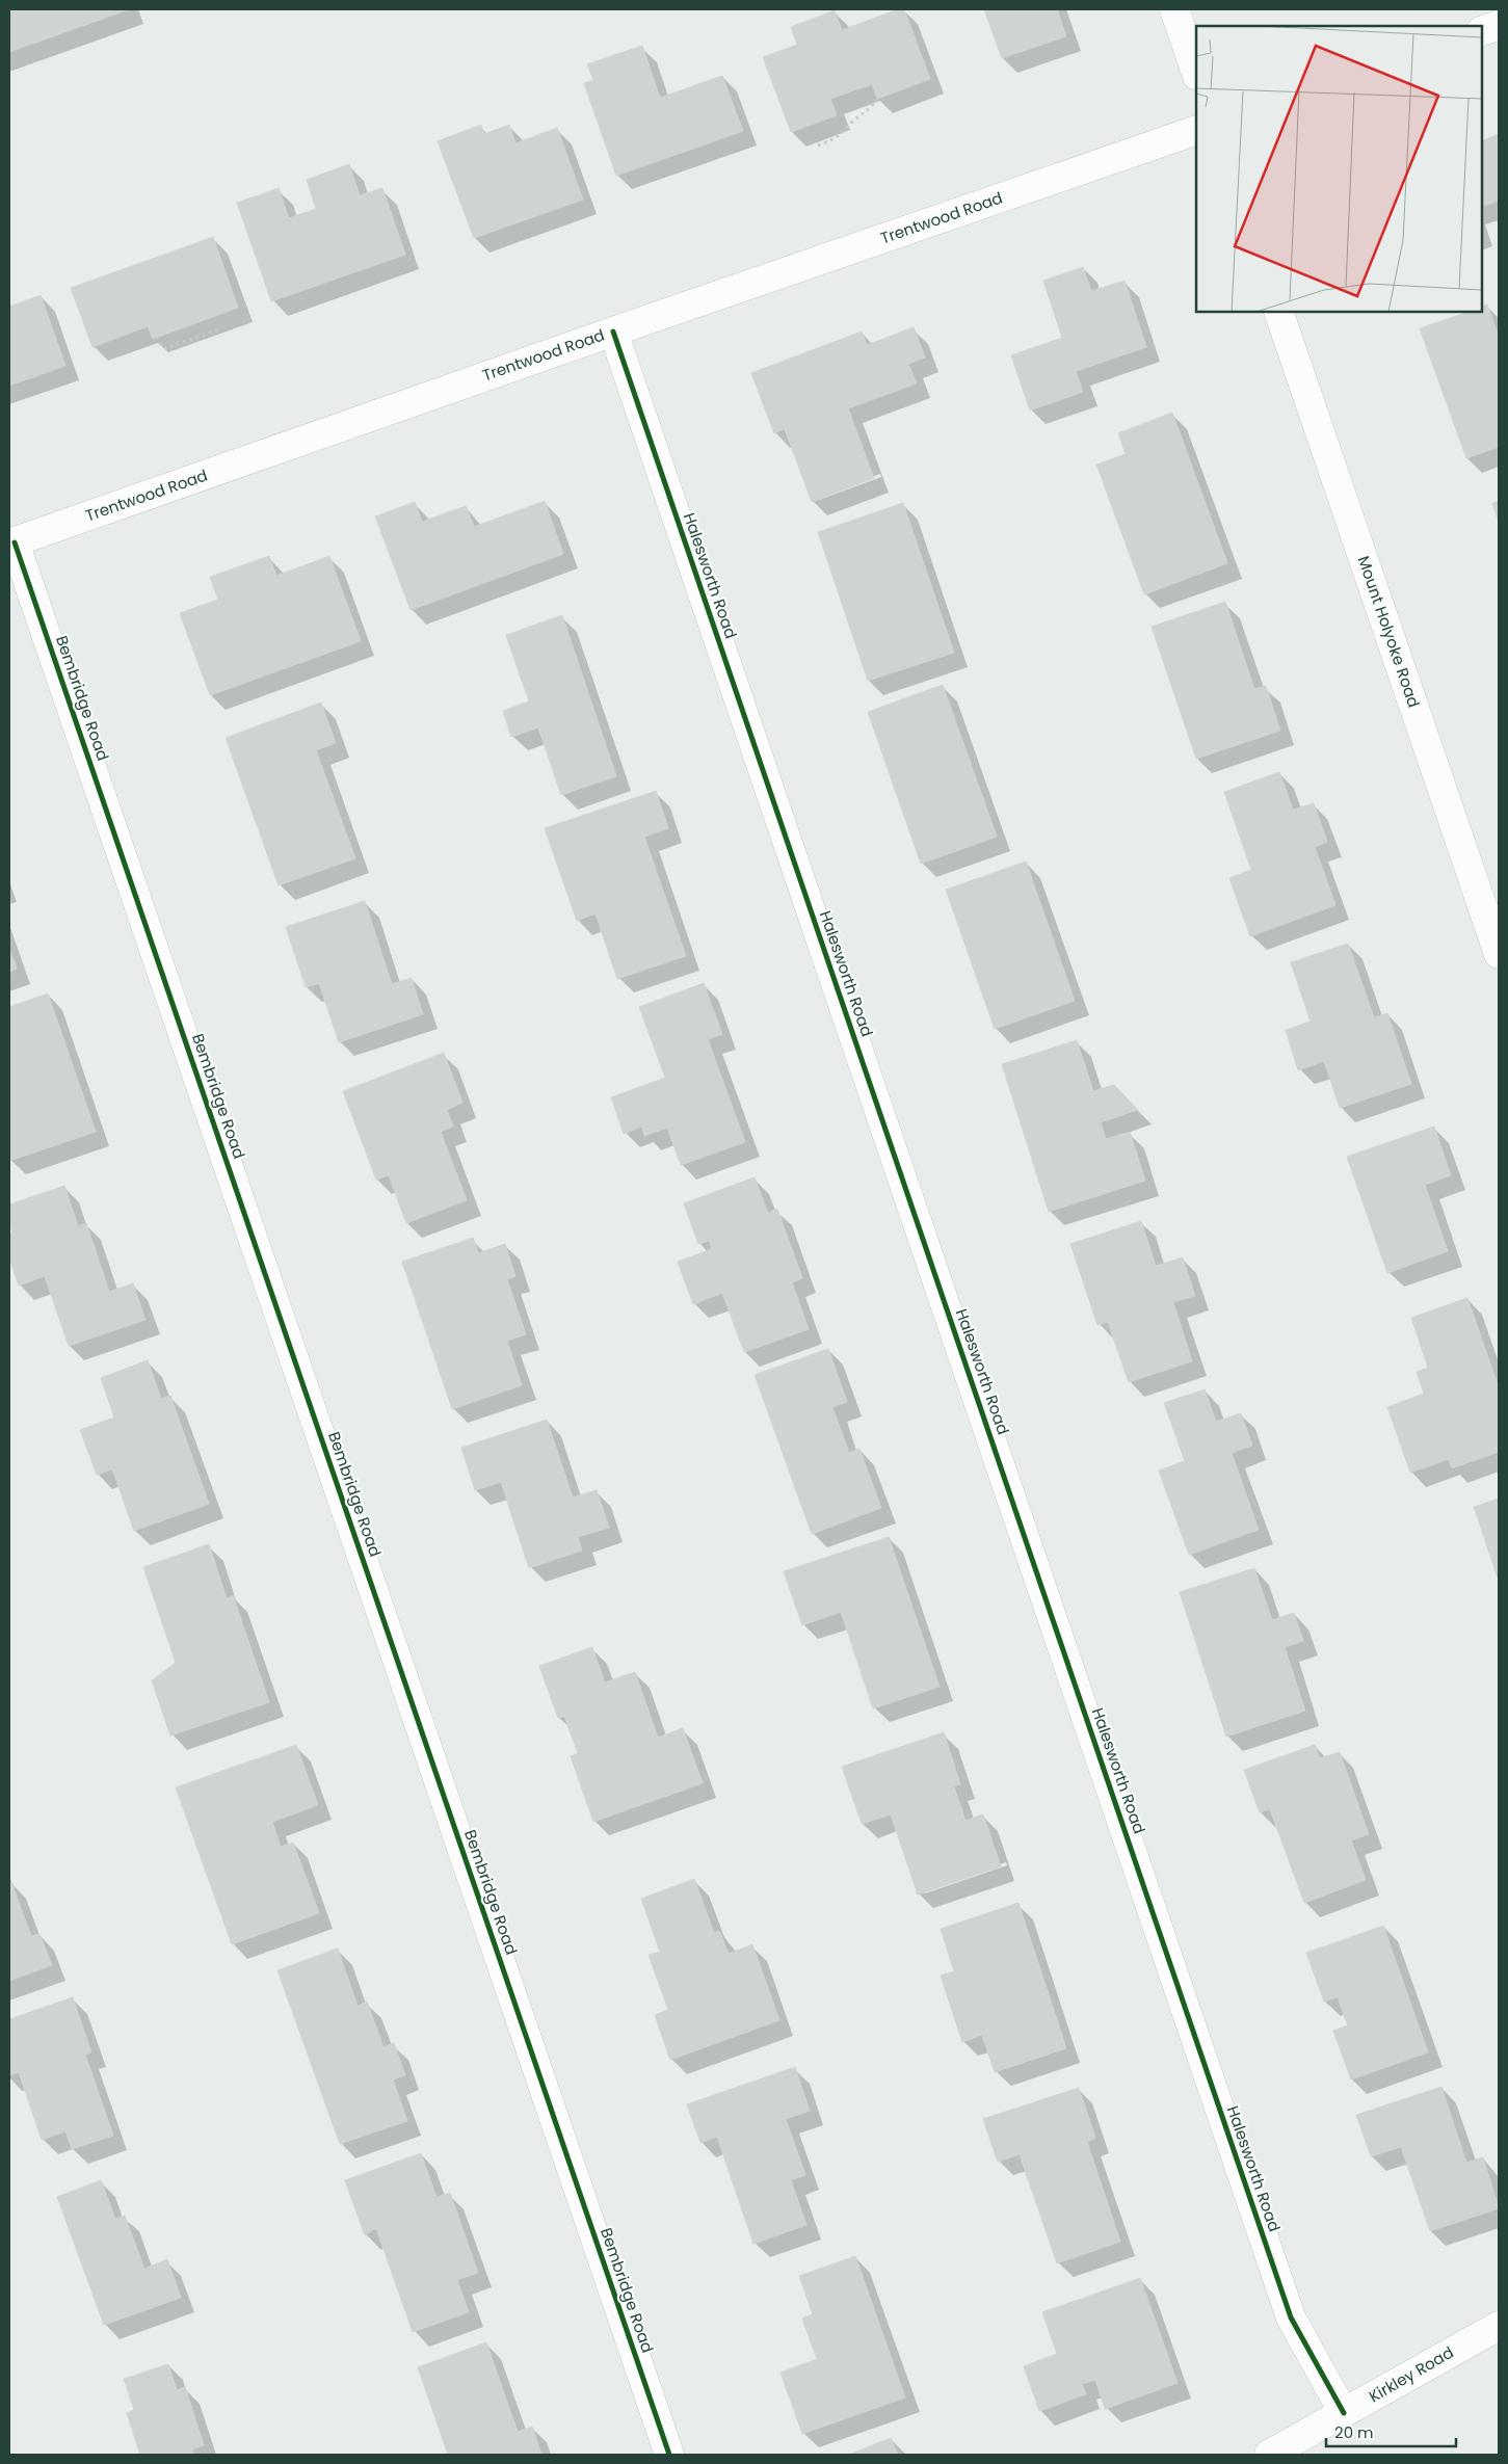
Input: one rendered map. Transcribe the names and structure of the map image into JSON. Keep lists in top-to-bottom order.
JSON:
{
  "streets": {
    "street": [
      "Trentwood Road",
      "Halesworth Road",
      "Mount Holyoke Road",
      "Bembridge Road",
      "Kirkley Road"
    ]
  },
  "crossings": [
    ["Trentwood Road", "Halesworth Road"],
    ["Trentwood Road", "Bembridge Road"],
    ["Halesworth Road", "Kirkley Road"]
  ],
  "scale_bar": "20 m"
}
